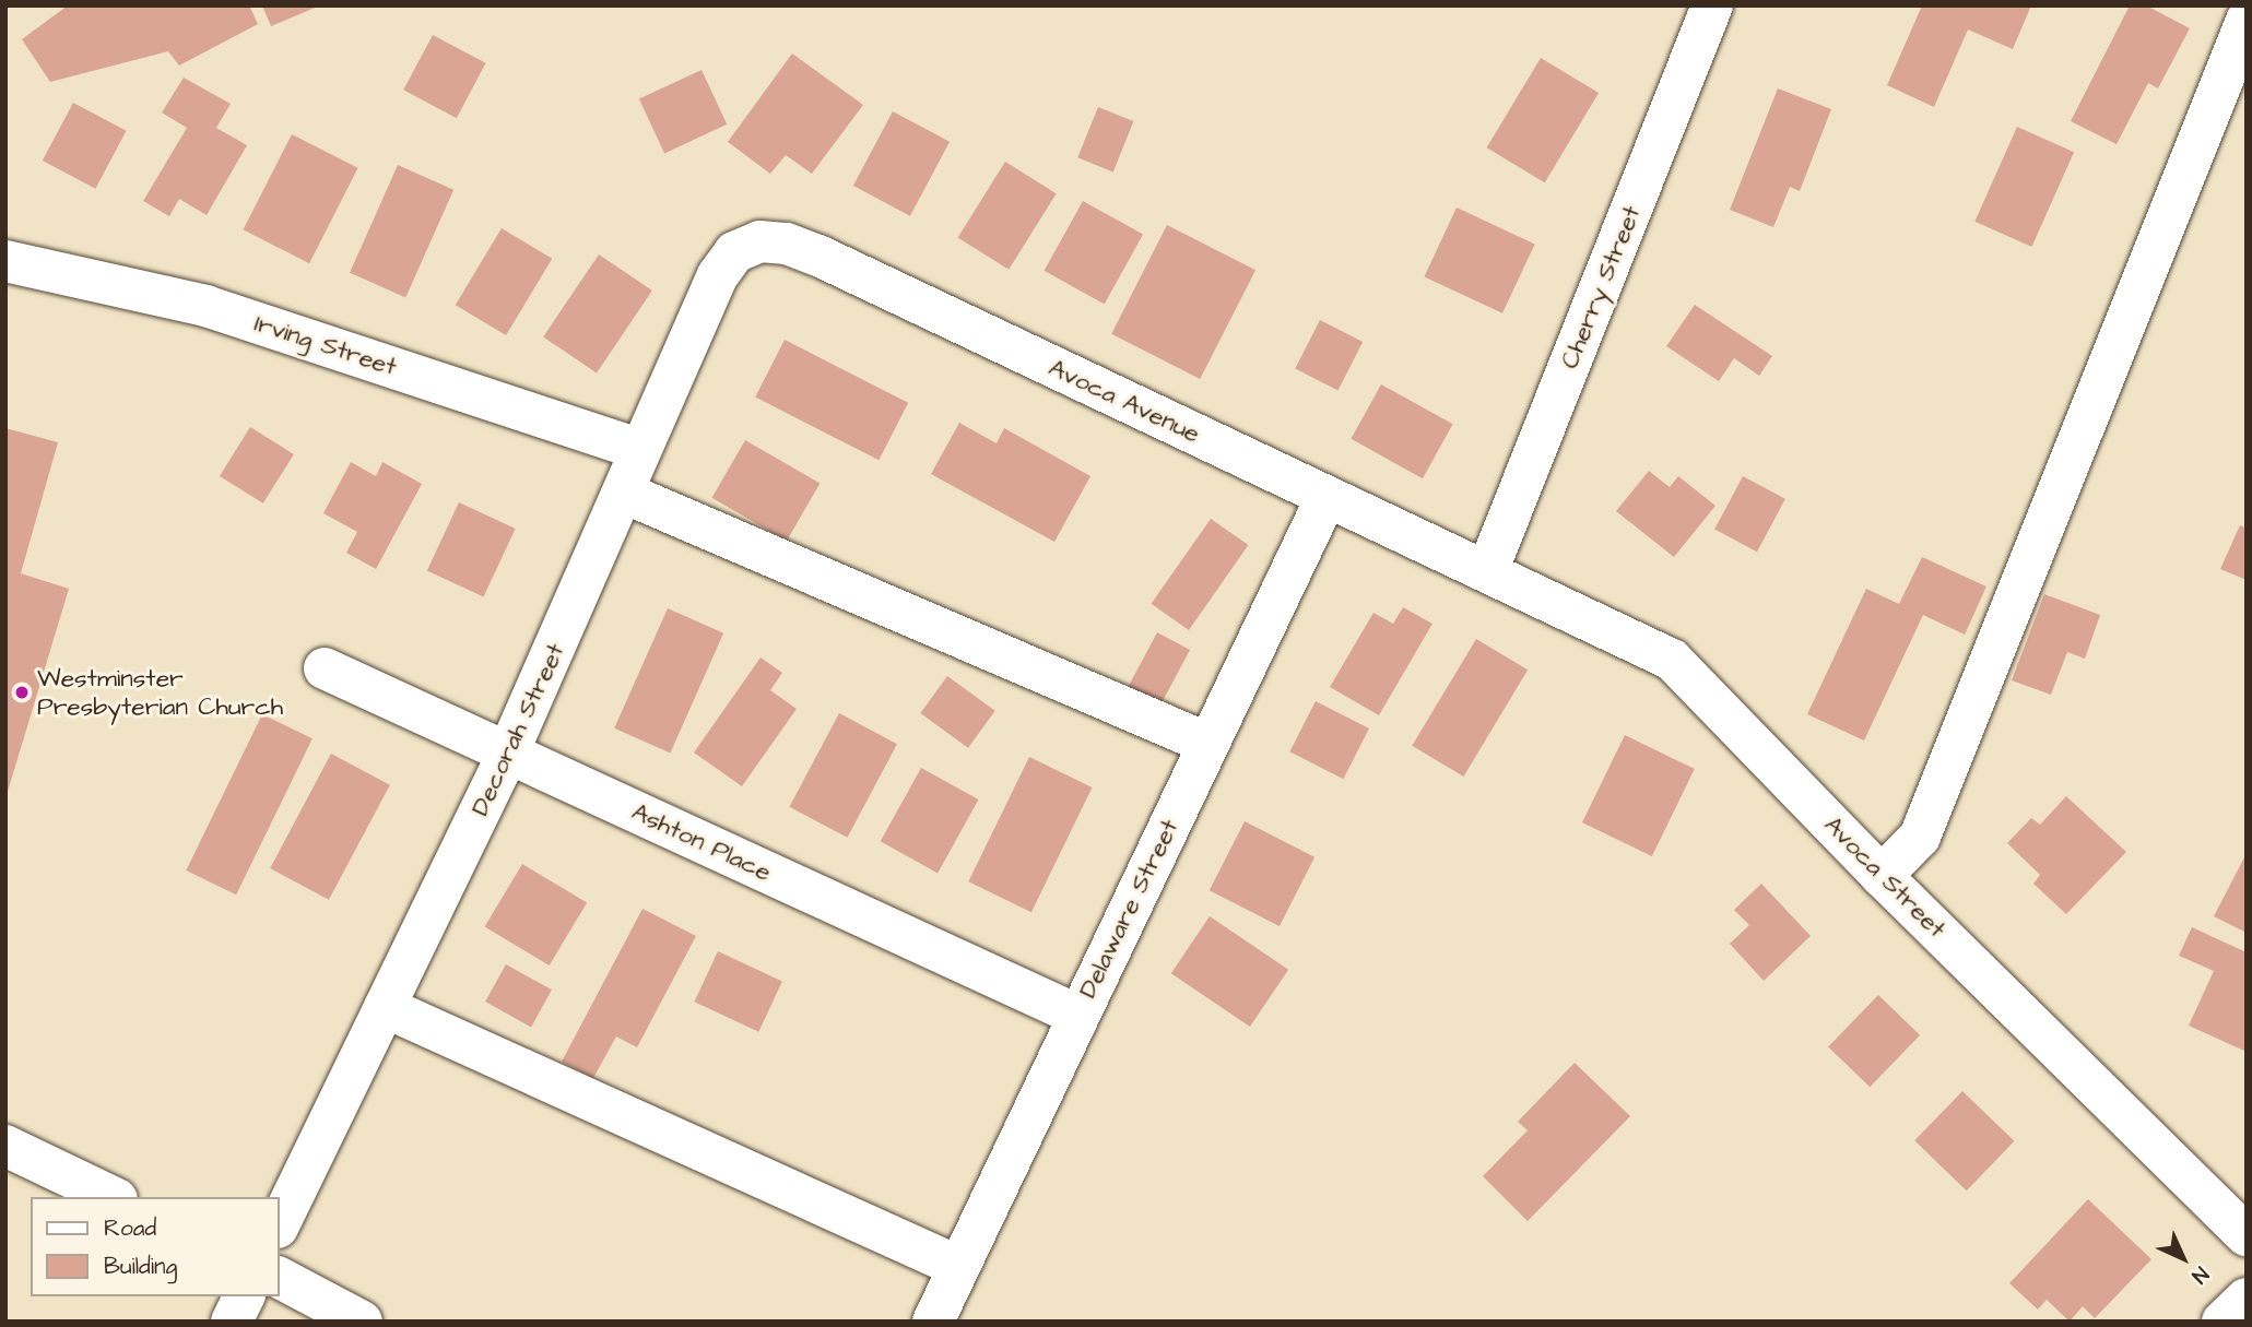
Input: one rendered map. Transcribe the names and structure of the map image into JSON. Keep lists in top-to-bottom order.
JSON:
{
  "streets": {
    "street": [
      "Cherry Street",
      "Irving Street",
      "Avoca Avenue",
      "Decorah Street",
      "Ashton Place",
      "Avoca Street",
      "Delaware Street"
    ]
  },
  "crossings": [
    ["Cherry Street", "Avoca Avenue"],
    ["Cherry Street", "Avoca Street"],
    ["Irving Street", "Decorah Street"],
    ["Avoca Avenue", "Decorah Street"],
    ["Avoca Avenue", "Avoca Street"],
    ["Avoca Avenue", "Delaware Street"],
    ["Decorah Street", "Ashton Place"],
    ["Ashton Place", "Delaware Street"]
  ],
  "places": ["Westminster Presbyterian Church"],
  "legend": ["Road", "Building"],
  "north": "bottom right"
}
